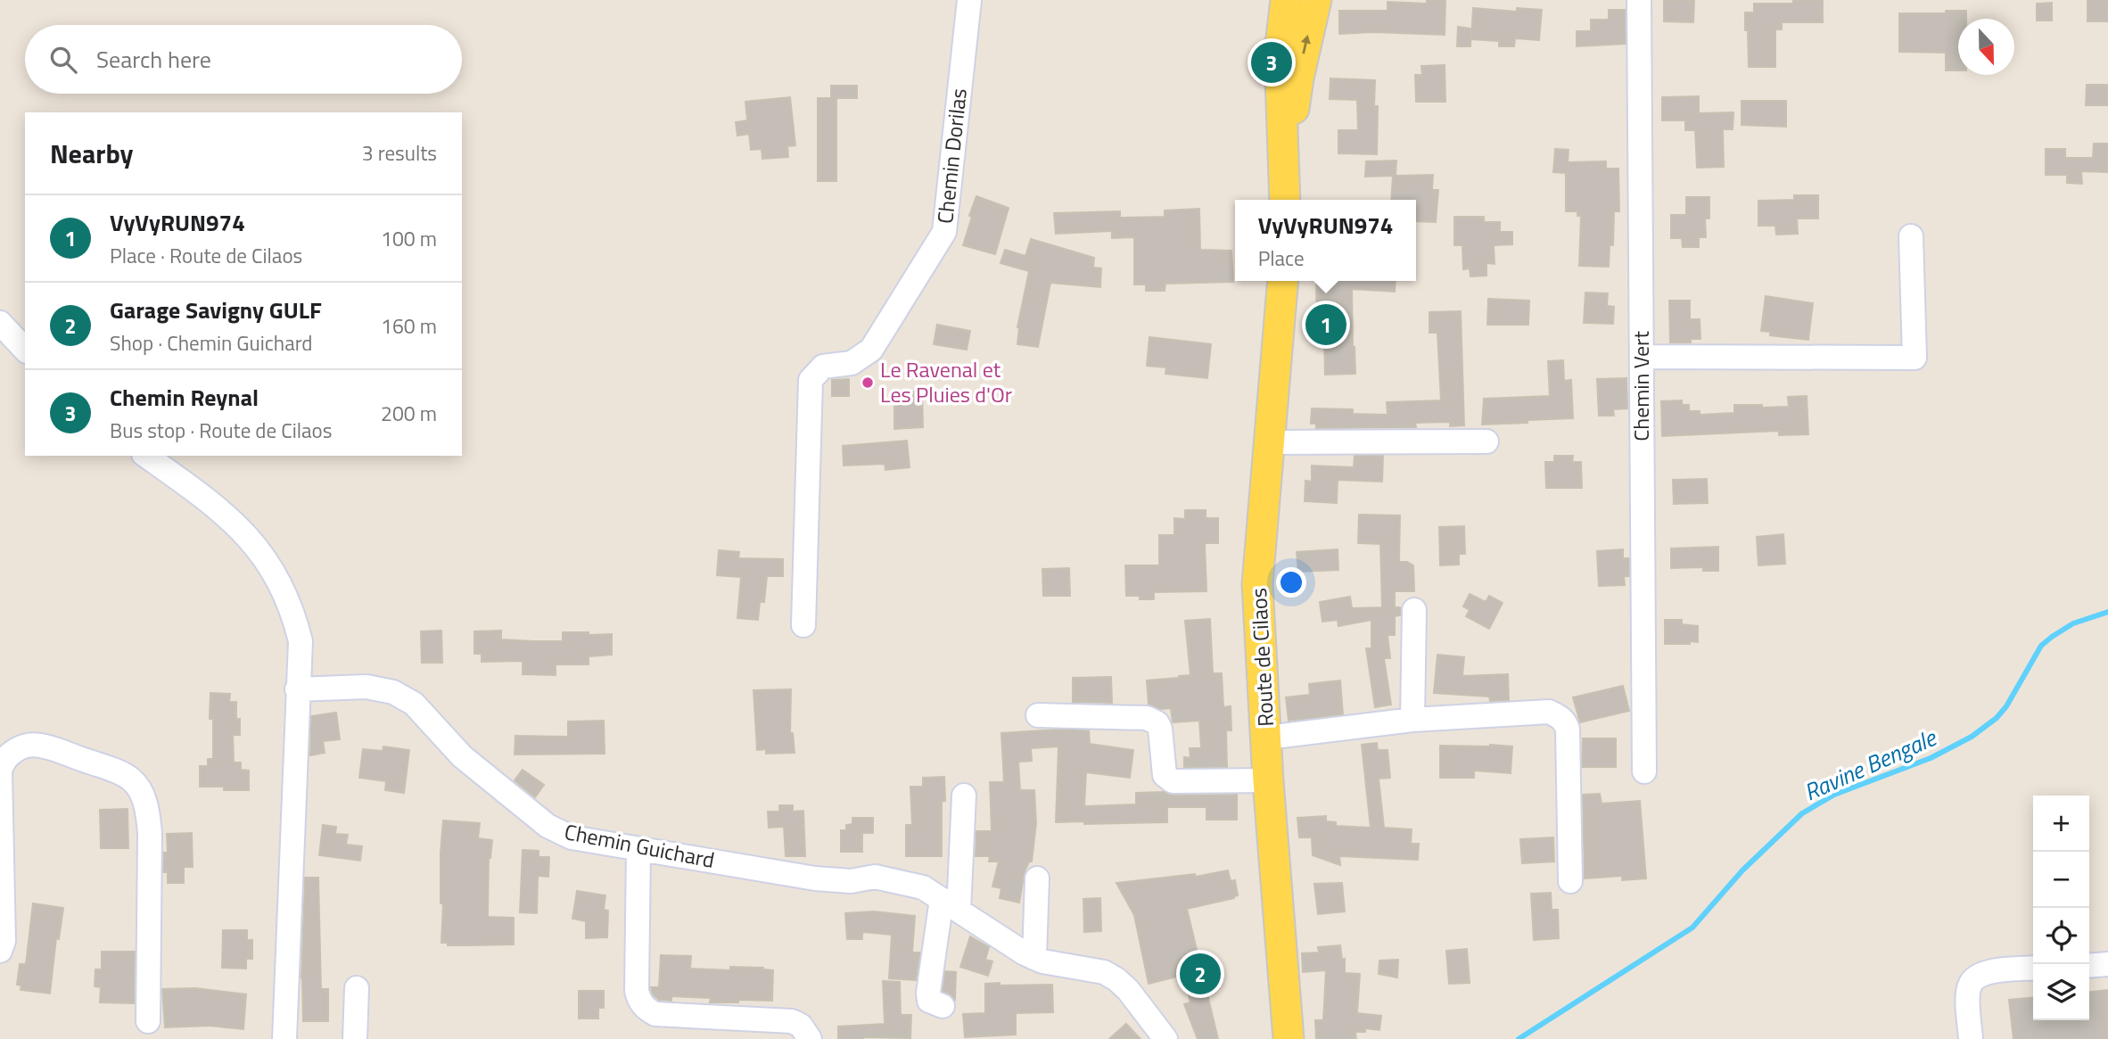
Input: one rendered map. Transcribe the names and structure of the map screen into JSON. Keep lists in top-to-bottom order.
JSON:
{
  "streets": {
    "main road": ["Route de Cilaos"],
    "street": ["Chemin Dorilas", "Chemin Vert", "Chemin Guichard"]
  },
  "water": ["Ravine Bengale"],
  "places": ["Le Ravenal et Les Pluies d'Or"],
  "north": "bottom",
  "page": {
    "search": "Search here",
    "pins": ["3", "1", "2"],
    "heading": ["Nearby", "3 results"],
    "list": [
      {
        "mark": "1",
        "name": "VyVyRUN974",
        "note": "Place · Route de Cilaos",
        "value": "100 m"
      },
      {
        "mark": "2",
        "name": "Garage Savigny GULF",
        "note": "Shop · Chemin Guichard",
        "value": "160 m"
      },
      {
        "mark": "3",
        "name": "Chemin Reynal",
        "note": "Bus stop · Route de Cilaos",
        "value": "200 m"
      }
    ],
    "popup": ["VyVyRUN974", "Place"],
    "map_buttons": ["+", "−"]
  }
}
